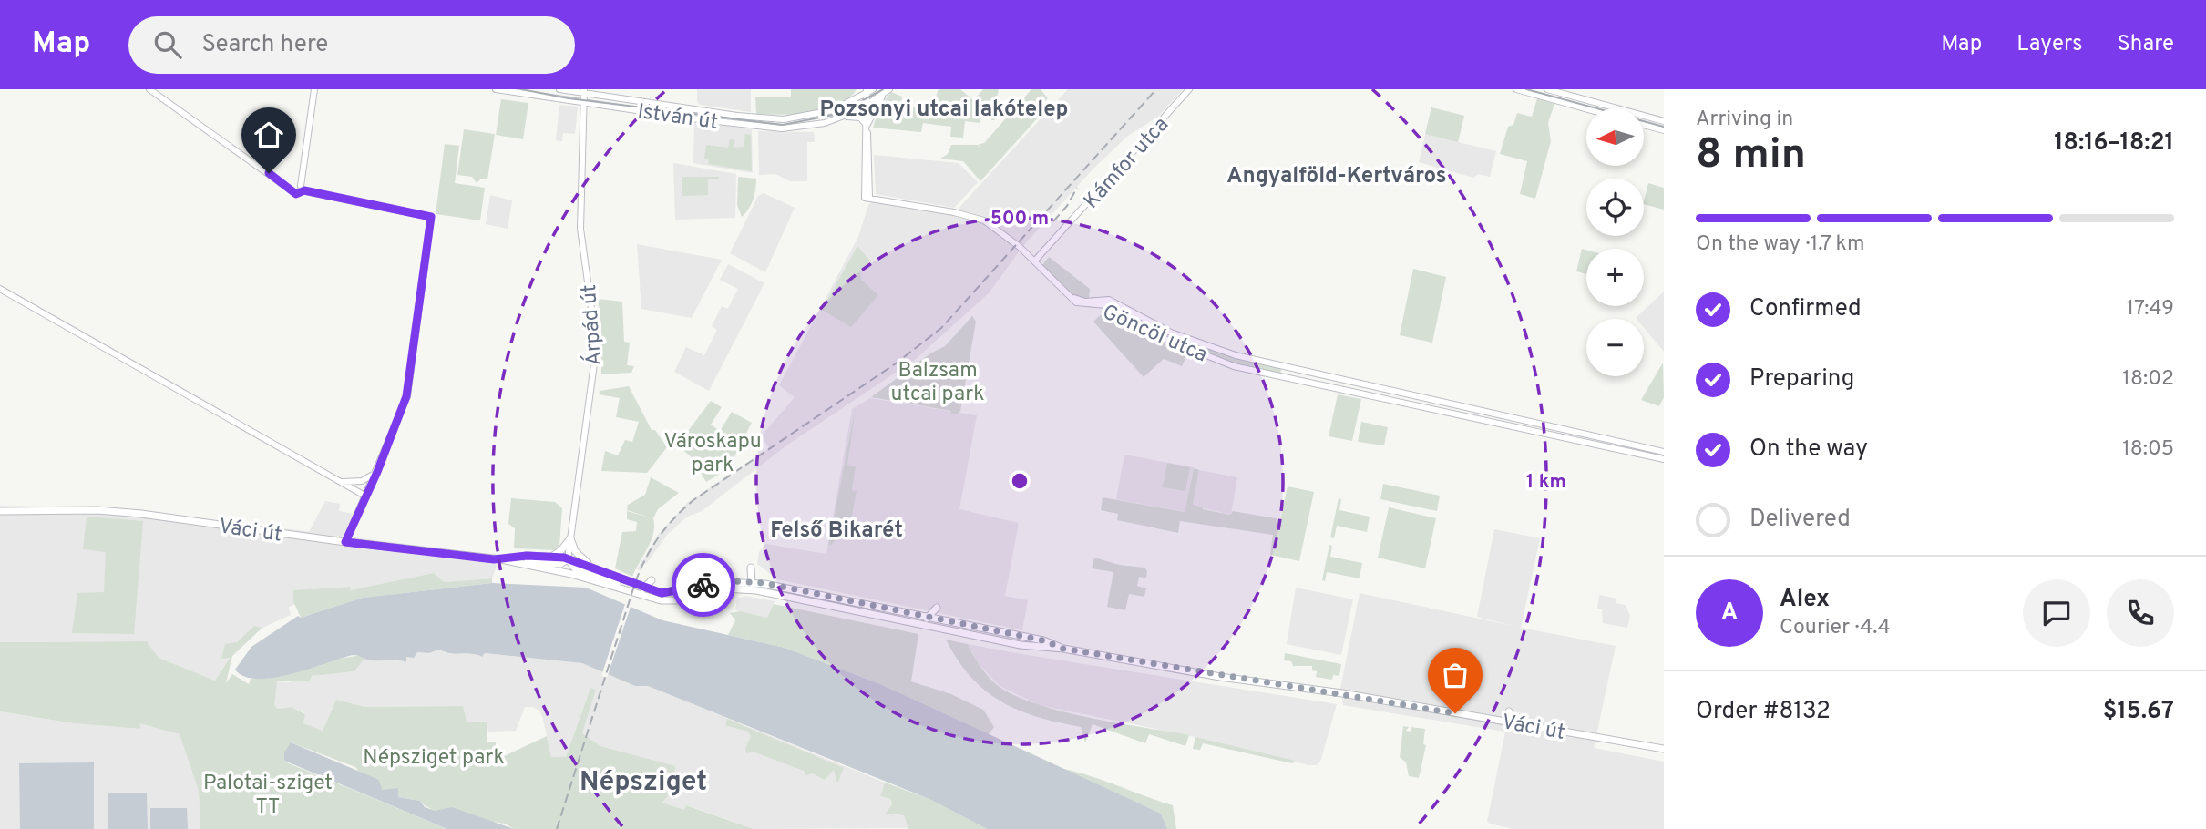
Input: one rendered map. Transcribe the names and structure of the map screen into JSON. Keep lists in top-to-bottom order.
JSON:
{
  "streets": {
    "main road": ["Váci út"],
    "street": [
      "István út",
      "Kámfor utca",
      "Árpád út",
      "Göncöl utca"
    ]
  },
  "crossings": [
    ["István út", "Árpád út"],
    ["Árpád út", "Váci út"]
  ],
  "districts": [
    "Pozsonyi utcai lakótelep",
    "Angyalföld-Kertváros",
    "Felső Bikarét",
    "Népsziget"
  ],
  "parks": [
    "Balzsam utcai park",
    "Városkapu park",
    "Népsziget park",
    "Palotai-sziget TT"
  ],
  "north": "left",
  "page": {
    "header": "Map",
    "search": "Search here",
    "nav": ["Map", "Layers", "Share"],
    "heading": ["8 min", "Arriving in", "18:16–18:21"],
    "panel": [
      "Alex",
      "Courier · 4.4",
      "Order #8132",
      "$15.67"
    ],
    "map_buttons": ["+", "−"],
    "bar": "On the way · 1.7 km",
    "list": [
      ["Confirmed", "17:49"],
      ["Preparing", "18:02"],
      ["On the way", "18:05"],
      "Delivered"
    ],
    "round": "A"
  },
  "rings": ["500 m", "1 km"]
}
